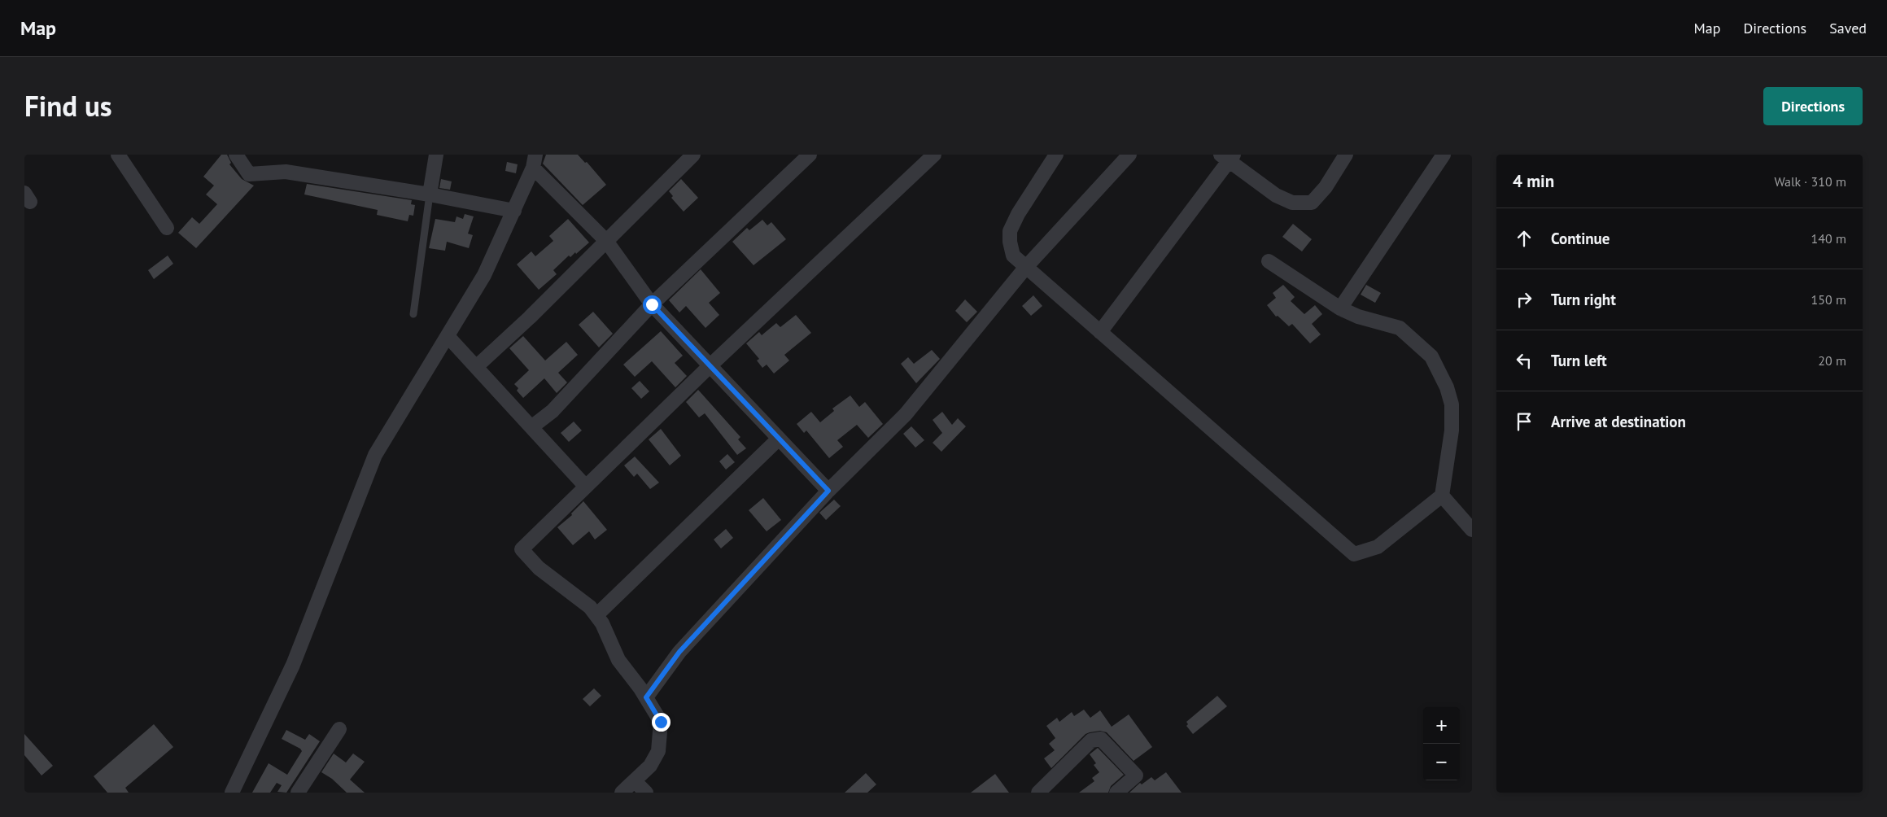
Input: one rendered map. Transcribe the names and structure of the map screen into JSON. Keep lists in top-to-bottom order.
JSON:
{
  "page": {
    "header": "Map",
    "nav": ["Map", "Directions", "Saved"],
    "title": "Find us",
    "buttons": "Directions",
    "heading": ["4 min", "Walk · 310 m"],
    "list": [
      ["Continue", "140 m"],
      ["Turn right", "150 m"],
      ["Turn left", "20 m"],
      "Arrive at destination"
    ],
    "map_buttons": ["+", "−"]
  }
}
